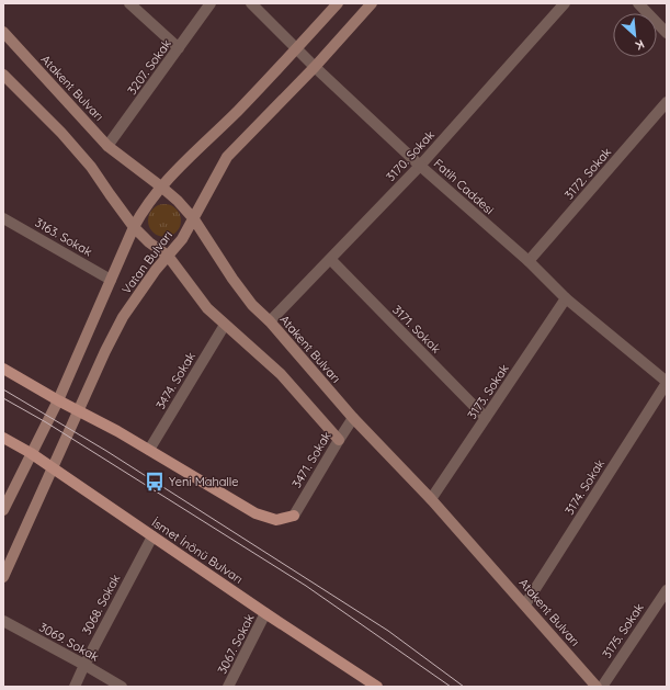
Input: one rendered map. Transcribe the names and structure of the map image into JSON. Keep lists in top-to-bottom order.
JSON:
{
  "streets": {
    "main road": ["Atakent Bulvarı", "Vatan Bulvarı", "İsmet İnönü Bulvarı"],
    "street": [
      "3207. Sokak",
      "3170. Sokak",
      "3172. Sokak",
      "Fatih Caddesi",
      "3163. Sokak",
      "3171. Sokak",
      "3474. Sokak",
      "3173. Sokak",
      "3471. Sokak",
      "3174. Sokak",
      "3068. Sokak",
      "3175. Sokak",
      "3069. Sokak",
      "3067. Sokak"
    ]
  },
  "crossings": [
    ["3207. Sokak", "Atakent Bulvarı"],
    ["Atakent Bulvarı", "3170. Sokak"],
    ["Atakent Bulvarı", "Vatan Bulvarı"],
    ["Atakent Bulvarı", "3173. Sokak"],
    ["Atakent Bulvarı", "3471. Sokak"],
    ["Atakent Bulvarı", "3174. Sokak"],
    ["3170. Sokak", "Fatih Caddesi"],
    ["3170. Sokak", "3171. Sokak"],
    ["3172. Sokak", "Fatih Caddesi"],
    ["Fatih Caddesi", "Vatan Bulvarı"],
    ["Fatih Caddesi", "3173. Sokak"],
    ["Fatih Caddesi", "3174. Sokak"],
    ["3163. Sokak", "Vatan Bulvarı"],
    ["Vatan Bulvarı", "İsmet İnönü Bulvarı"],
    ["3171. Sokak", "3173. Sokak"],
    ["İsmet İnönü Bulvarı", "3068. Sokak"],
    ["İsmet İnönü Bulvarı", "3067. Sokak"],
    ["3068. Sokak", "3069. Sokak"]
  ],
  "places": {
    "bus stop": ["Yeni Mahalle"]
  },
  "north": "bottom right"
}
